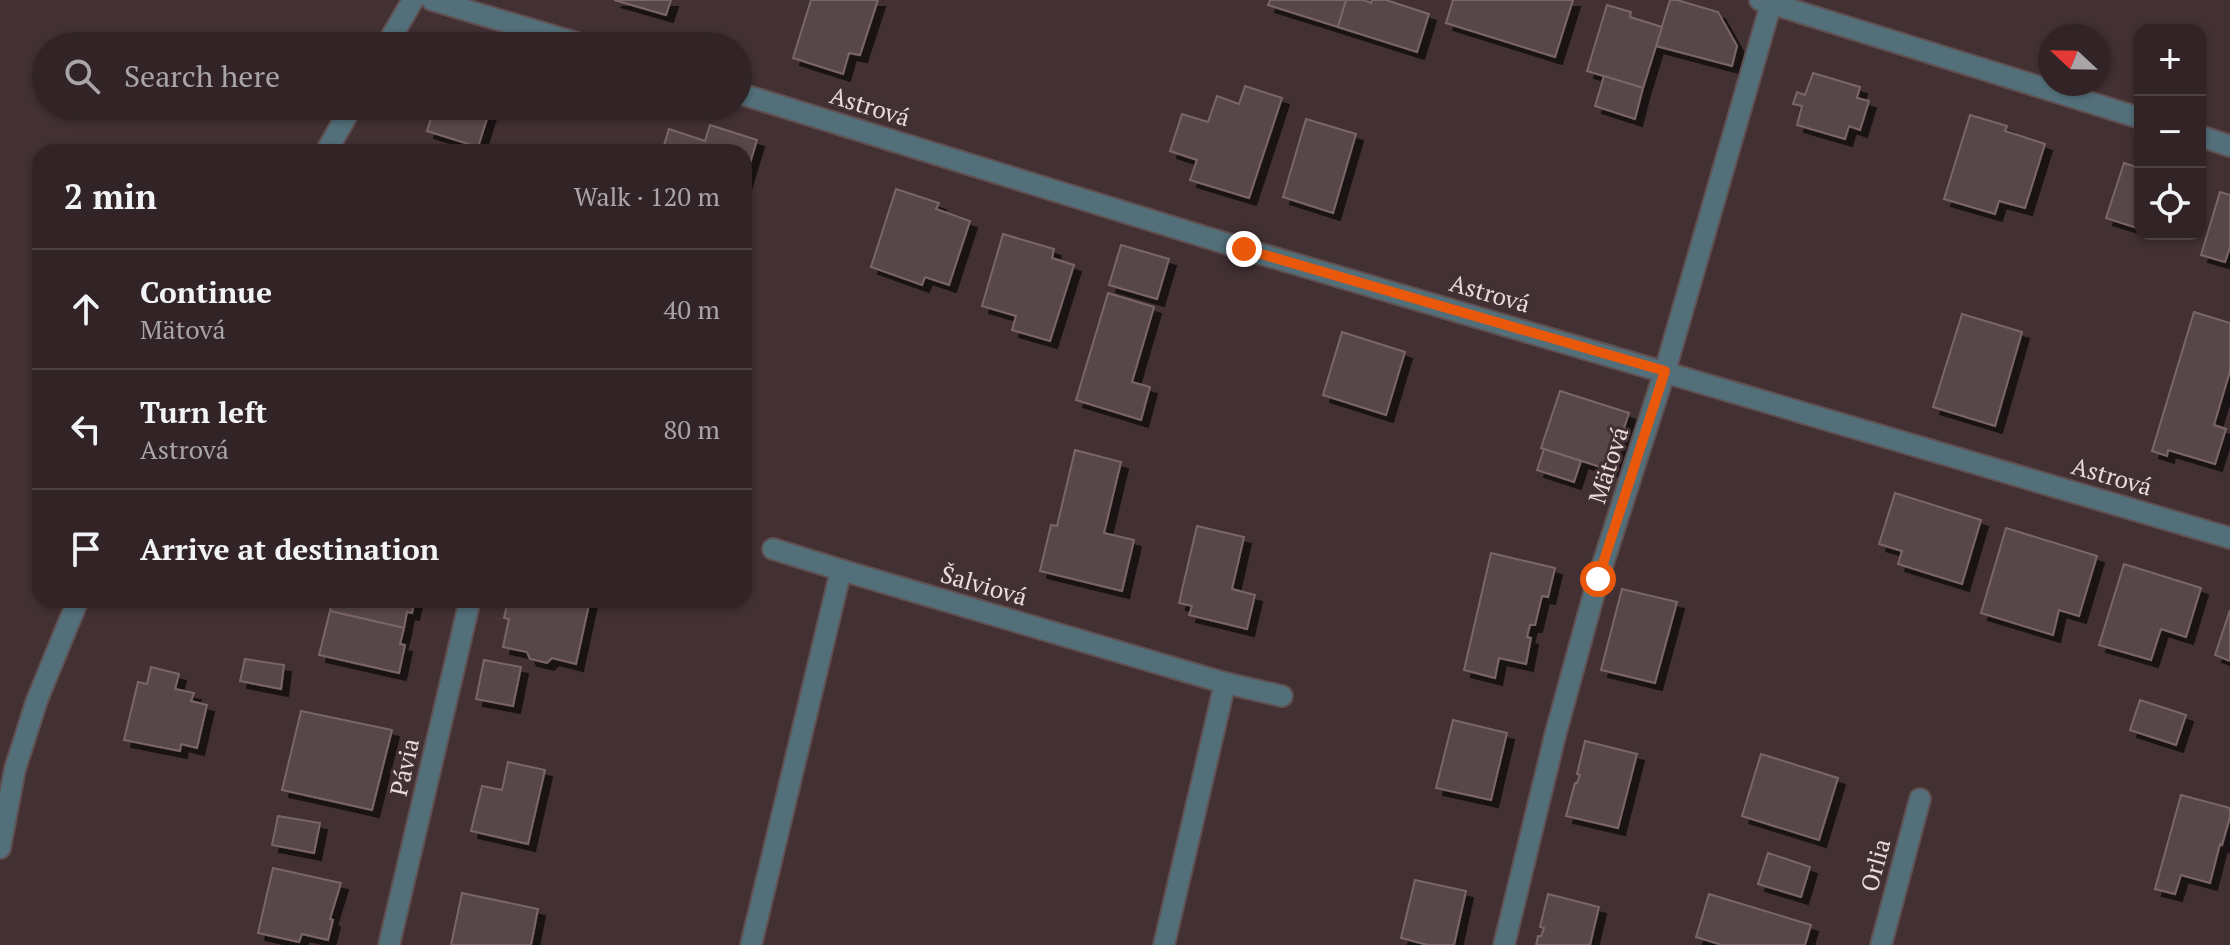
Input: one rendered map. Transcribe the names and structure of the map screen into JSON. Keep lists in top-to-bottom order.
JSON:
{
  "streets": {
    "street": [
      "Astrová",
      "Mätová",
      "Šalviová",
      "Pávia",
      "Orlia"
    ]
  },
  "crossings": [
    ["Astrová", "Mätová"]
  ],
  "north": "left",
  "page": {
    "map_buttons": ["+", "−"],
    "search": "Search here",
    "heading": ["2 min", "Walk · 120 m"],
    "list": [
      ["Continue", "Mätová", "40 m"],
      ["Turn left", "Astrová", "80 m"],
      "Arrive at destination"
    ]
  }
}
